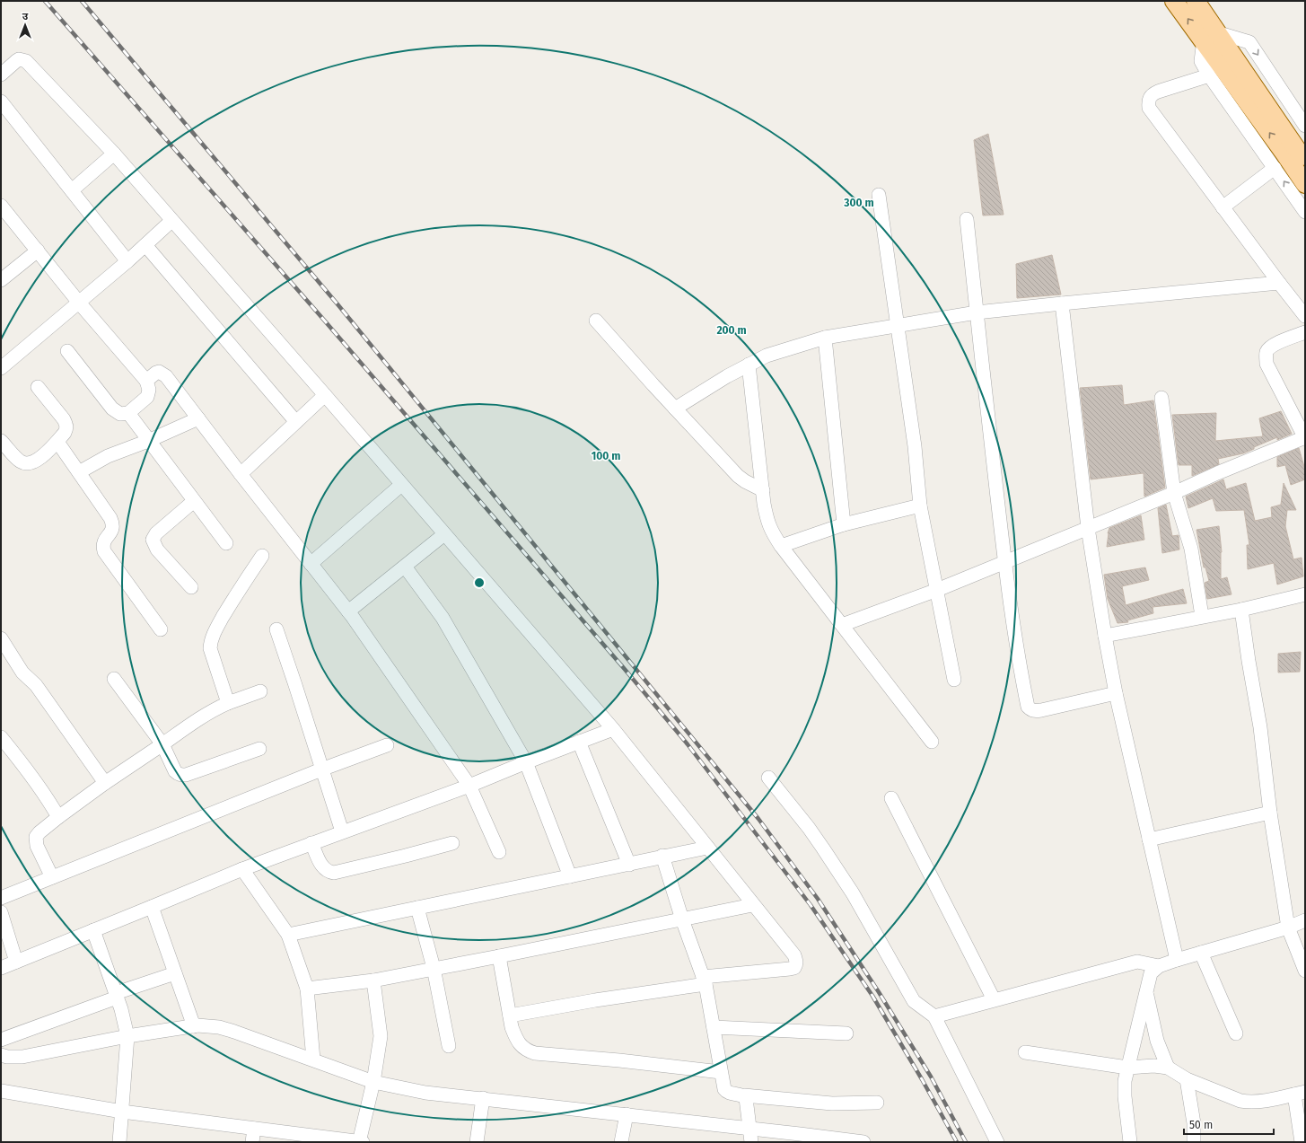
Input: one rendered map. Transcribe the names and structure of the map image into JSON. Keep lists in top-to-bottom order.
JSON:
{
  "scale_bar": "50 m",
  "north": "top",
  "rings": ["300 m", "200 m", "100 m"]
}
